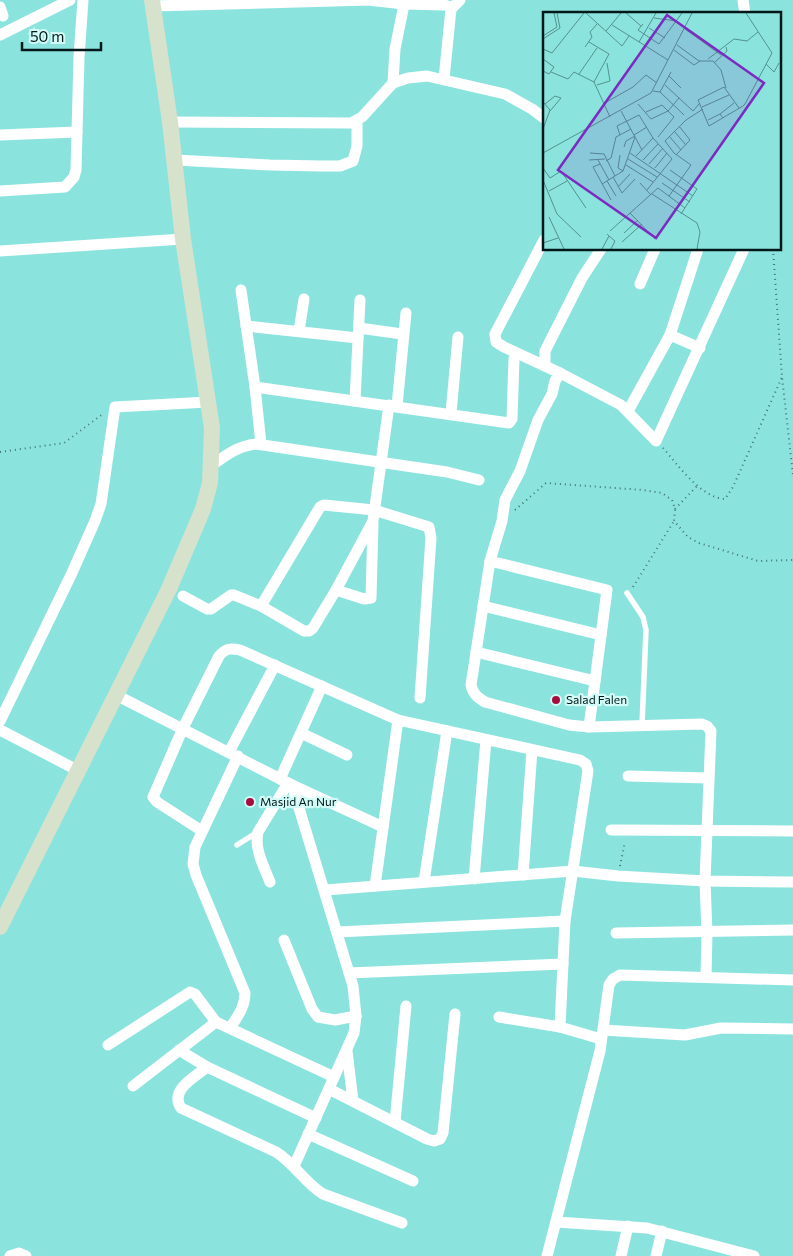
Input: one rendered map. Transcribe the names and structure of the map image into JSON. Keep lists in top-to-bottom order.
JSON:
{
  "places": ["Salad Falen", "Masjid An Nur"],
  "scale_bar": "50 m"
}
